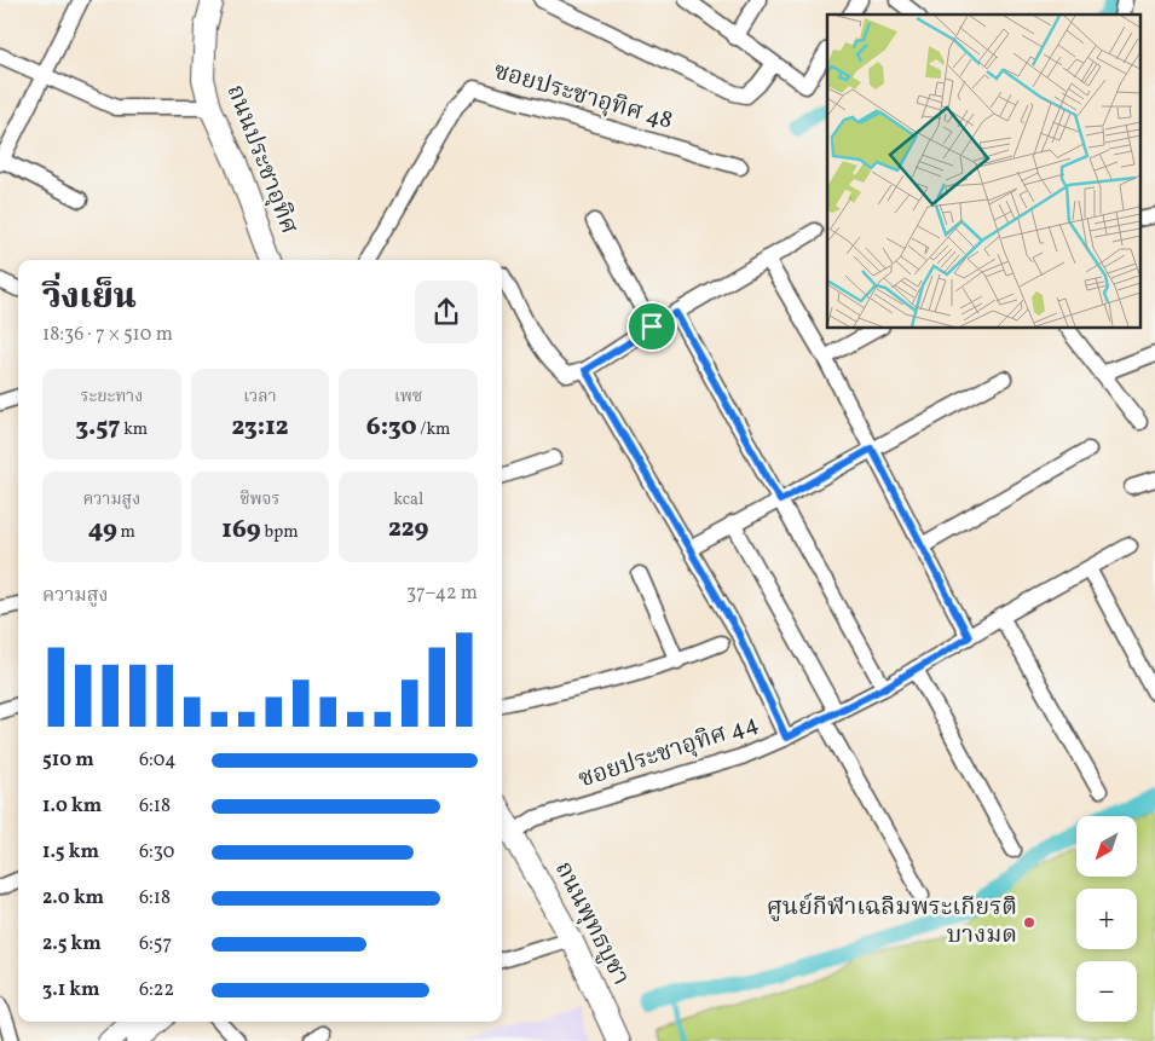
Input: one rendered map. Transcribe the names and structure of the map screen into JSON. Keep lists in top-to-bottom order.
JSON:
{
  "streets": {
    "main road": ["ถนนประชาอุทิศ", "ถนนพุทธบูชา"],
    "street": ["ซอยประชาอุทิศ 48", "ซอยประชาอุทิศ 44"]
  },
  "crossings": [
    ["ซอยประชาอุทิศ 44", "ถนนพุทธบูชา"]
  ],
  "places": ["ศูนย์กีฬาเฉลิมพระเกียรติ บางมด"],
  "north": "bottom left",
  "page": {
    "heading": ["วิ่งเย็น", "18:36 · 7 × 510 m"],
    "stats": [
      ["ระยะทาง", "3.57 km"],
      ["เวลา", "23:12"],
      ["เพซ", "6:30 /km"],
      ["ความสูง", "49 m"],
      ["ชีพจร", "169 bpm"],
      ["kcal", "229"]
    ],
    "chart": ["ความสูง", "37–42 m"],
    "list": [
      {
        "name": "510 m",
        "note": "6:04"
      },
      {
        "name": "1.0 km",
        "note": "6:18"
      },
      {
        "name": "1.5 km",
        "note": "6:30"
      },
      {
        "name": "2.0 km",
        "note": "6:18"
      },
      {
        "name": "2.5 km",
        "note": "6:57"
      },
      {
        "name": "3.1 km",
        "note": "6:22"
      }
    ],
    "map_buttons": ["+", "−"]
  }
}
